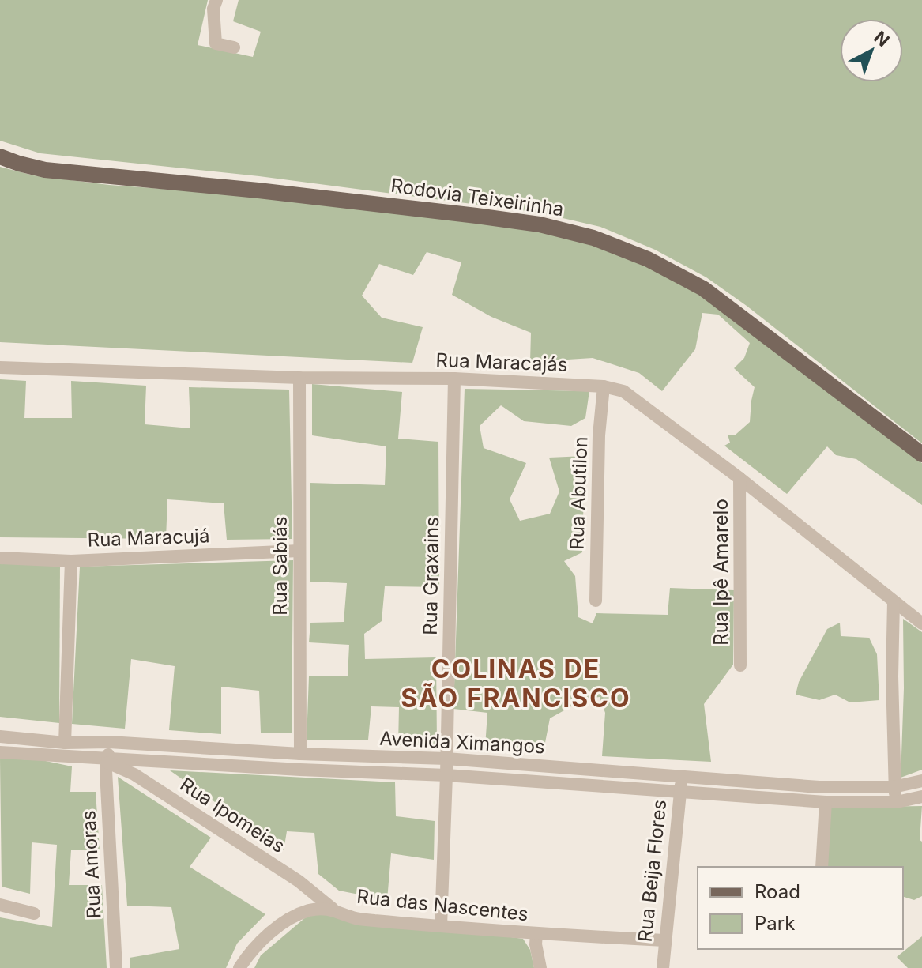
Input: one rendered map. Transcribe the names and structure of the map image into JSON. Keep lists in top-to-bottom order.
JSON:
{
  "streets": {
    "main road": ["Rodovia Teixeirinha"],
    "street": [
      "Rua Maracajás",
      "Rua Abutilon",
      "Rua Maracujá",
      "Rua Sabiás",
      "Rua Ipê Amarelo",
      "Rua Graxains",
      "Avenida Ximangos",
      "Rua Ipomeias",
      "Rua Amoras",
      "Rua Beija Flores",
      "Rua das Nascentes"
    ]
  },
  "crossings": [
    ["Rua Maracajás", "Rua Abutilon"],
    ["Rua Maracajás", "Rua Sabiás"],
    ["Rua Maracajás", "Rua Ipê Amarelo"],
    ["Rua Maracajás", "Rua Graxains"],
    ["Rua Maracujá", "Rua Sabiás"],
    ["Rua Sabiás", "Avenida Ximangos"],
    ["Rua Graxains", "Avenida Ximangos"],
    ["Rua Graxains", "Rua das Nascentes"],
    ["Avenida Ximangos", "Rua Ipomeias"],
    ["Avenida Ximangos", "Rua Amoras"],
    ["Avenida Ximangos", "Rua Beija Flores"],
    ["Rua Ipomeias", "Rua Amoras"],
    ["Rua Ipomeias", "Rua das Nascentes"],
    ["Rua Beija Flores", "Rua das Nascentes"]
  ],
  "districts": ["COLINAS DE SÃO FRANCISCO"],
  "legend": ["Road", "Park"],
  "north": "top right"
}
